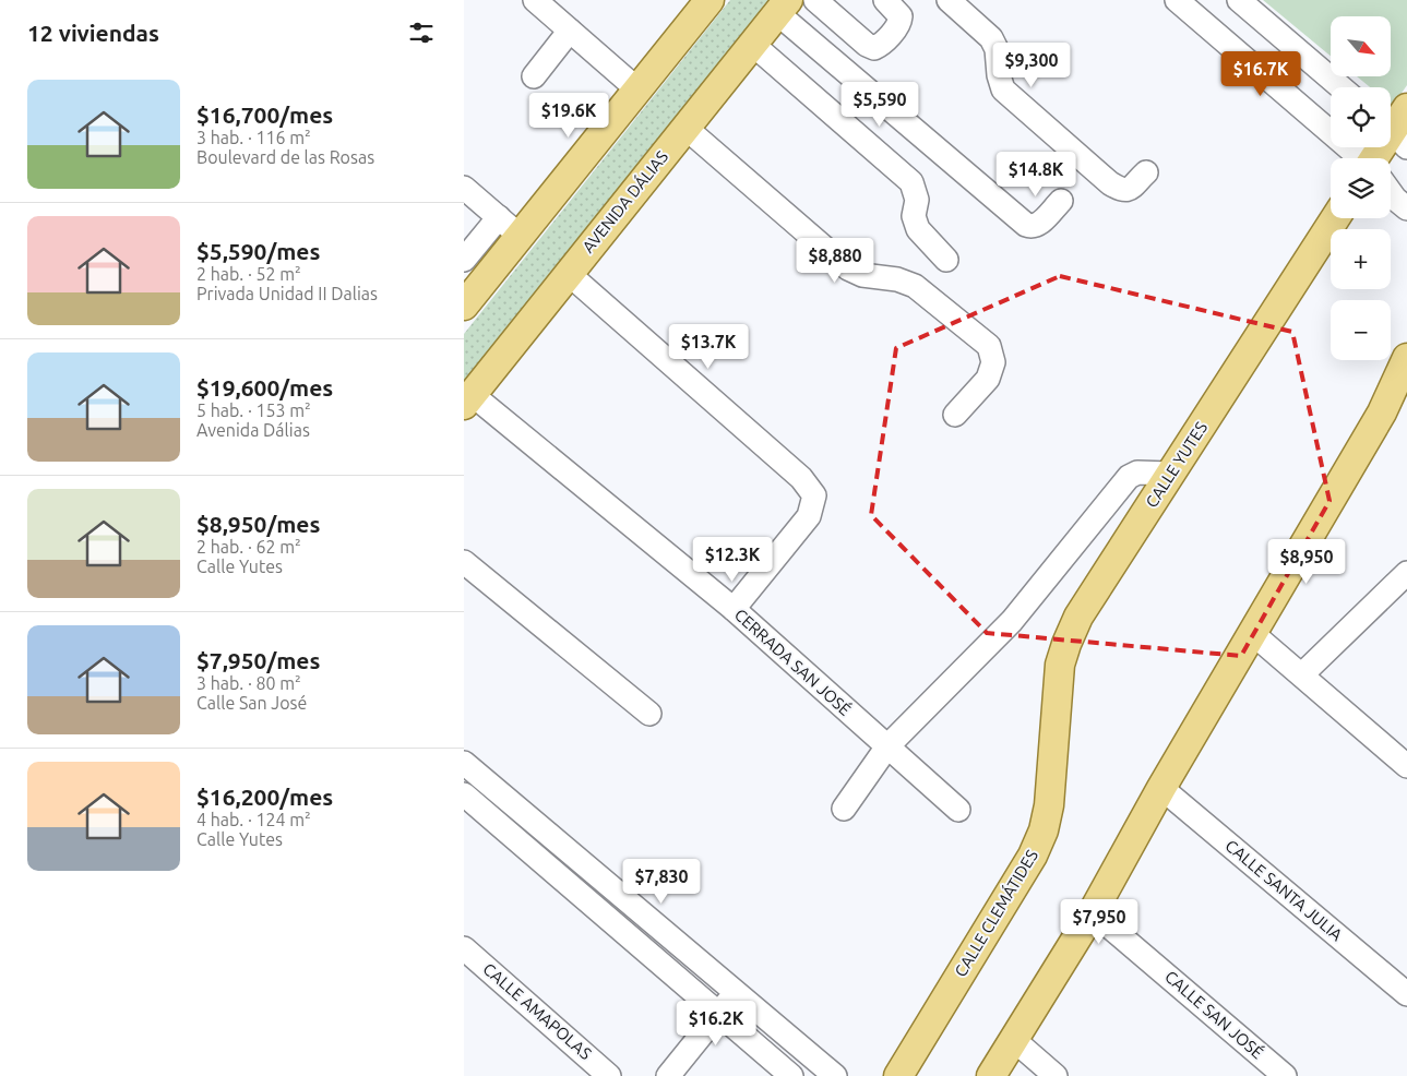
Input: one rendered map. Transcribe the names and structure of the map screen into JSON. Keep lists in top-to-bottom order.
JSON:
{
  "streets": {
    "main road": ["AVENIDA DÁLIAS", "CALLE YUTES", "CALLE CLEMÁTIDES"],
    "street": [
      "CERRADA SAN JOSÉ",
      "CALLE SANTA JULIA",
      "CALLE AMAPOLAS",
      "CALLE SAN JOSÉ"
    ]
  },
  "crossings": [
    ["AVENIDA DÁLIAS", "CERRADA SAN JOSÉ"],
    ["CALLE YUTES", "CALLE CLEMÁTIDES"]
  ],
  "north": "bottom right",
  "page": {
    "heading": "12 viviendas",
    "map_buttons": ["+", "−"],
    "price": [
      "$9,300",
      "$16.7K",
      "$5,590",
      "$19.6K",
      "$14.8K",
      "$8,880",
      "$13.7K",
      "$12.3K",
      "$8,950",
      "$7,830",
      "$7,950",
      "$16.2K"
    ],
    "list": [
      {
        "name": "$16,700/mes",
        "note": "3 hab. · 116 m² · Boulevard de las Rosas"
      },
      {
        "name": "$5,590/mes",
        "note": "2 hab. · 52 m² · Privada Unidad II Dalias"
      },
      {
        "name": "$19,600/mes",
        "note": "5 hab. · 153 m² · Avenida Dálias"
      },
      {
        "name": "$8,950/mes",
        "note": "2 hab. · 62 m² · Calle Yutes"
      },
      {
        "name": "$7,950/mes",
        "note": "3 hab. · 80 m² · Calle San José"
      },
      {
        "name": "$16,200/mes",
        "note": "4 hab. · 124 m² · Calle Yutes"
      }
    ]
  }
}
